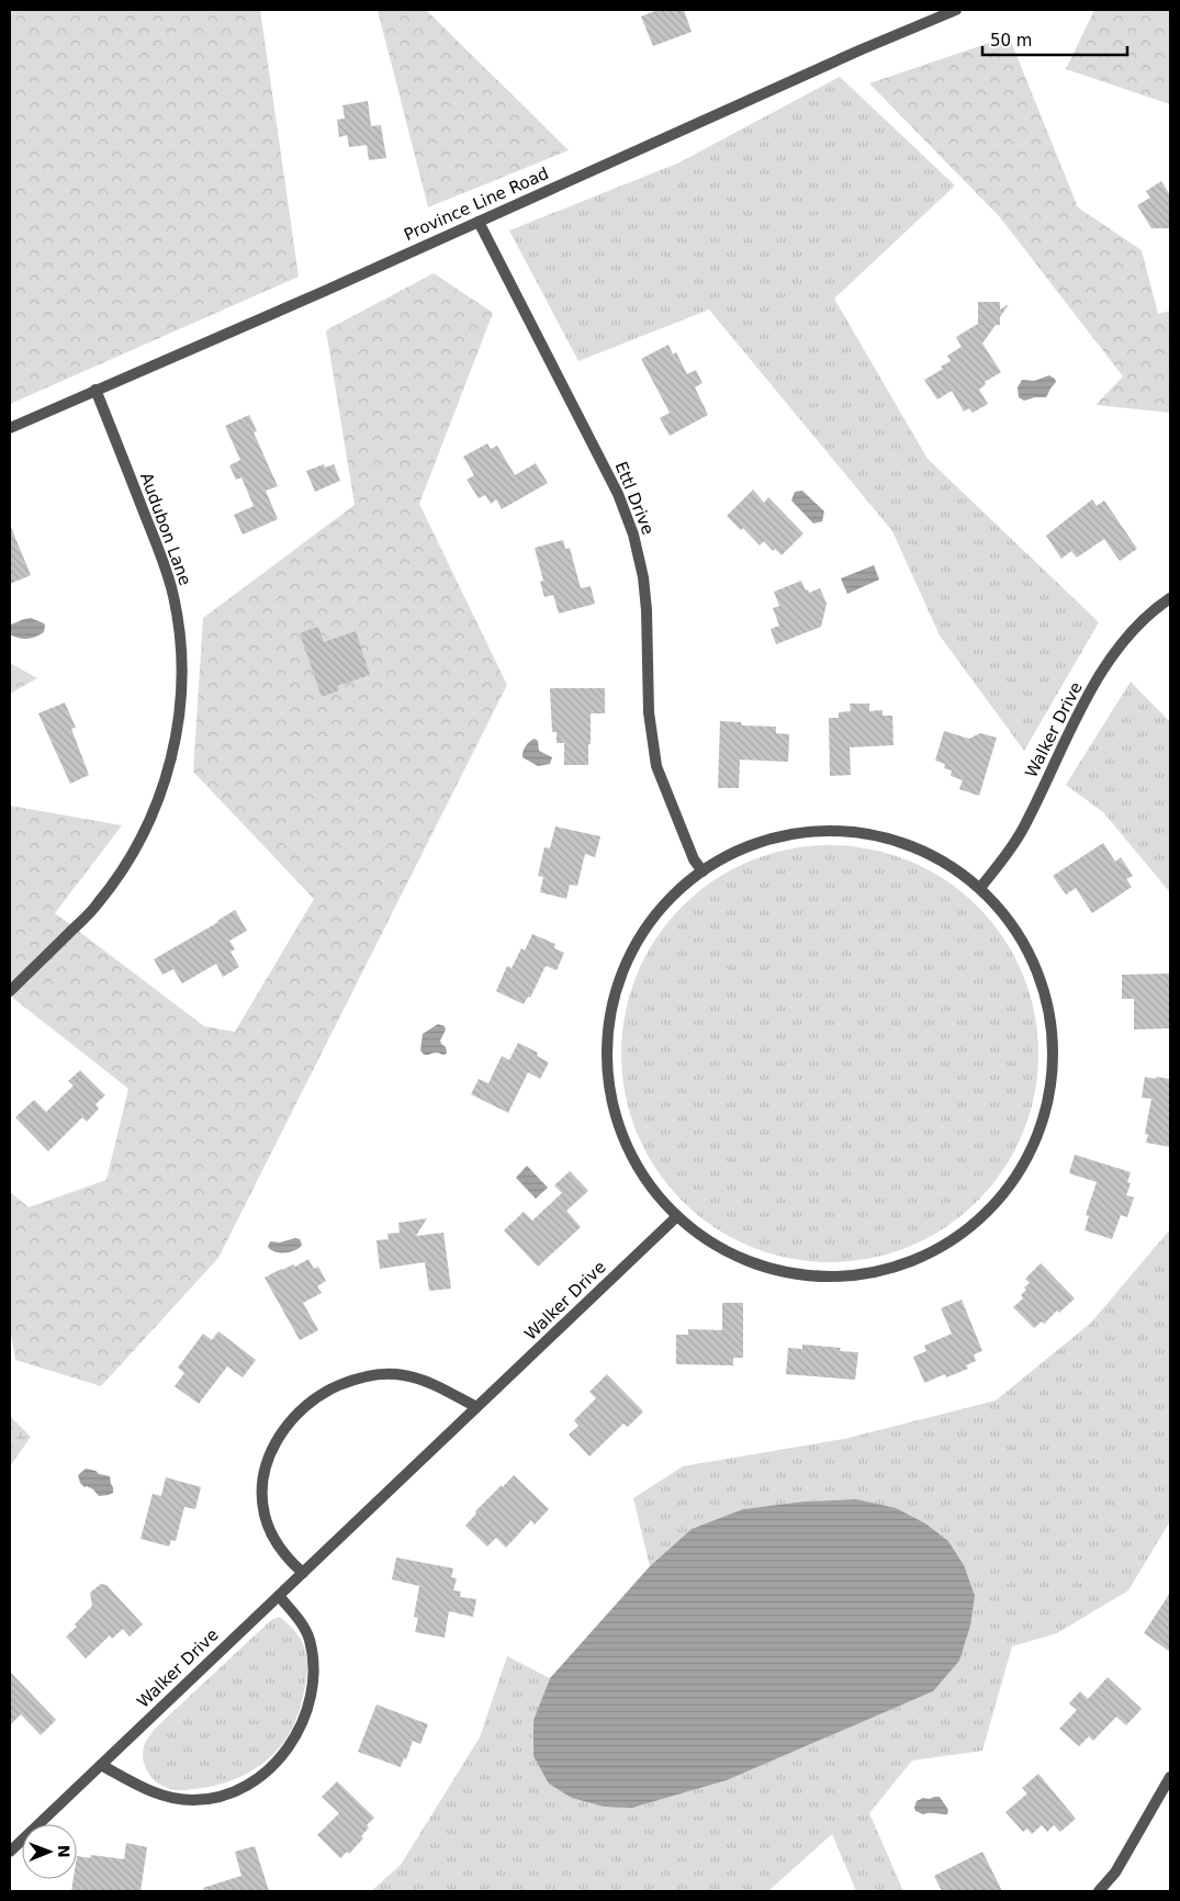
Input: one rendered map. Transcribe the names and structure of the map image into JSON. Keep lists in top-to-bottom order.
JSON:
{
  "streets": {
    "street": [
      "Province Line Road",
      "Ettl Drive",
      "Audubon Lane",
      "Walker Drive"
    ]
  },
  "crossings": [
    ["Province Line Road", "Ettl Drive"],
    ["Province Line Road", "Audubon Lane"]
  ],
  "scale_bar": "50 m",
  "north": "right"
}
